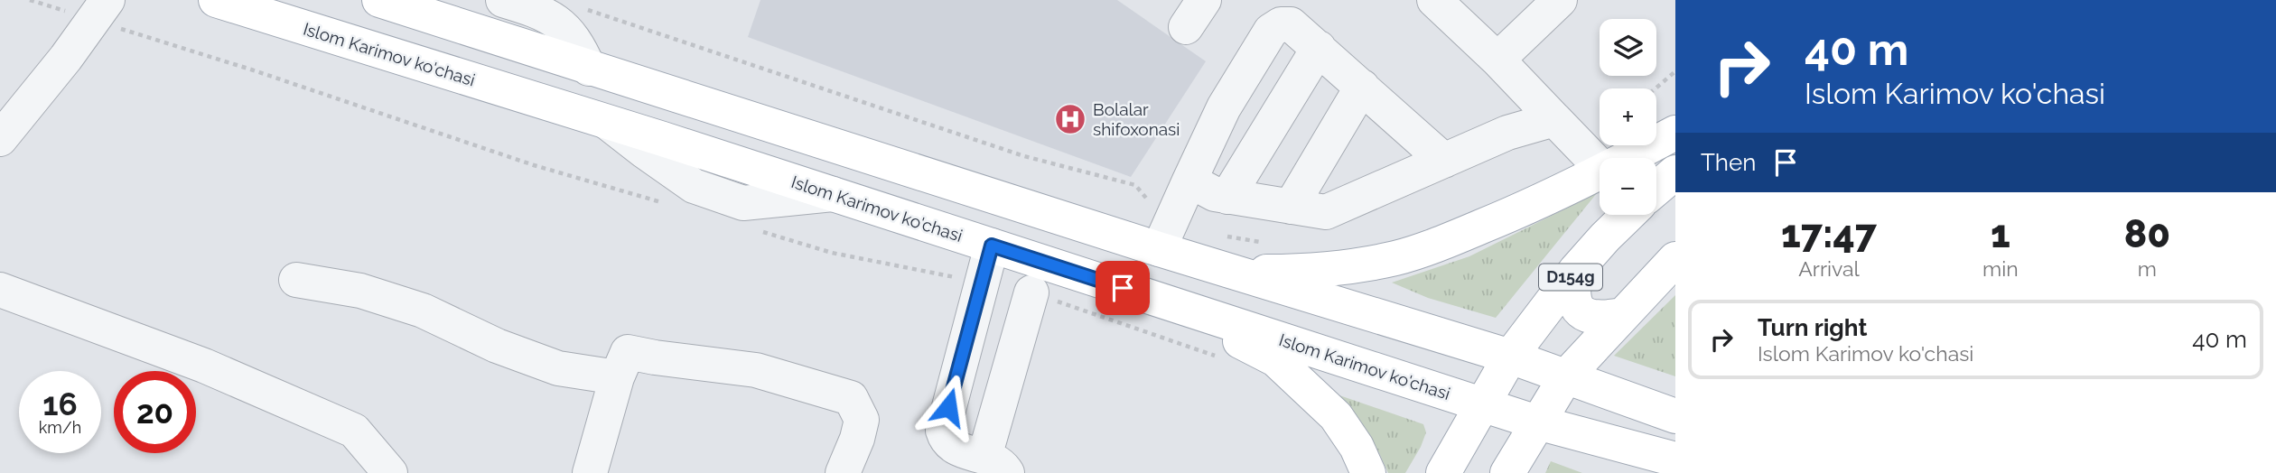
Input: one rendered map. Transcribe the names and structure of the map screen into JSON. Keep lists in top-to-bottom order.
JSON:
{
  "streets": {
    "main road": ["Islom Karimov ko'chasi", "D154g"]
  },
  "crossings": [
    ["Islom Karimov ko'chasi", "D154g"]
  ],
  "places": {
    "hospital": ["Bolalar shifoxonasi"]
  },
  "page": {
    "turn": ["40 m", "Islom Karimov ko'chasi"],
    "map_buttons": ["+", "−"],
    "then": "Then",
    "eta": [
      "17:47",
      "Arrival",
      "1",
      "min",
      "80",
      "m"
    ],
    "list": [
      {
        "name": "Turn right",
        "note": "Islom Karimov ko'chasi",
        "value": "40 m"
      }
    ],
    "speed": "16 km/h",
    "limit": "20"
  }
}
